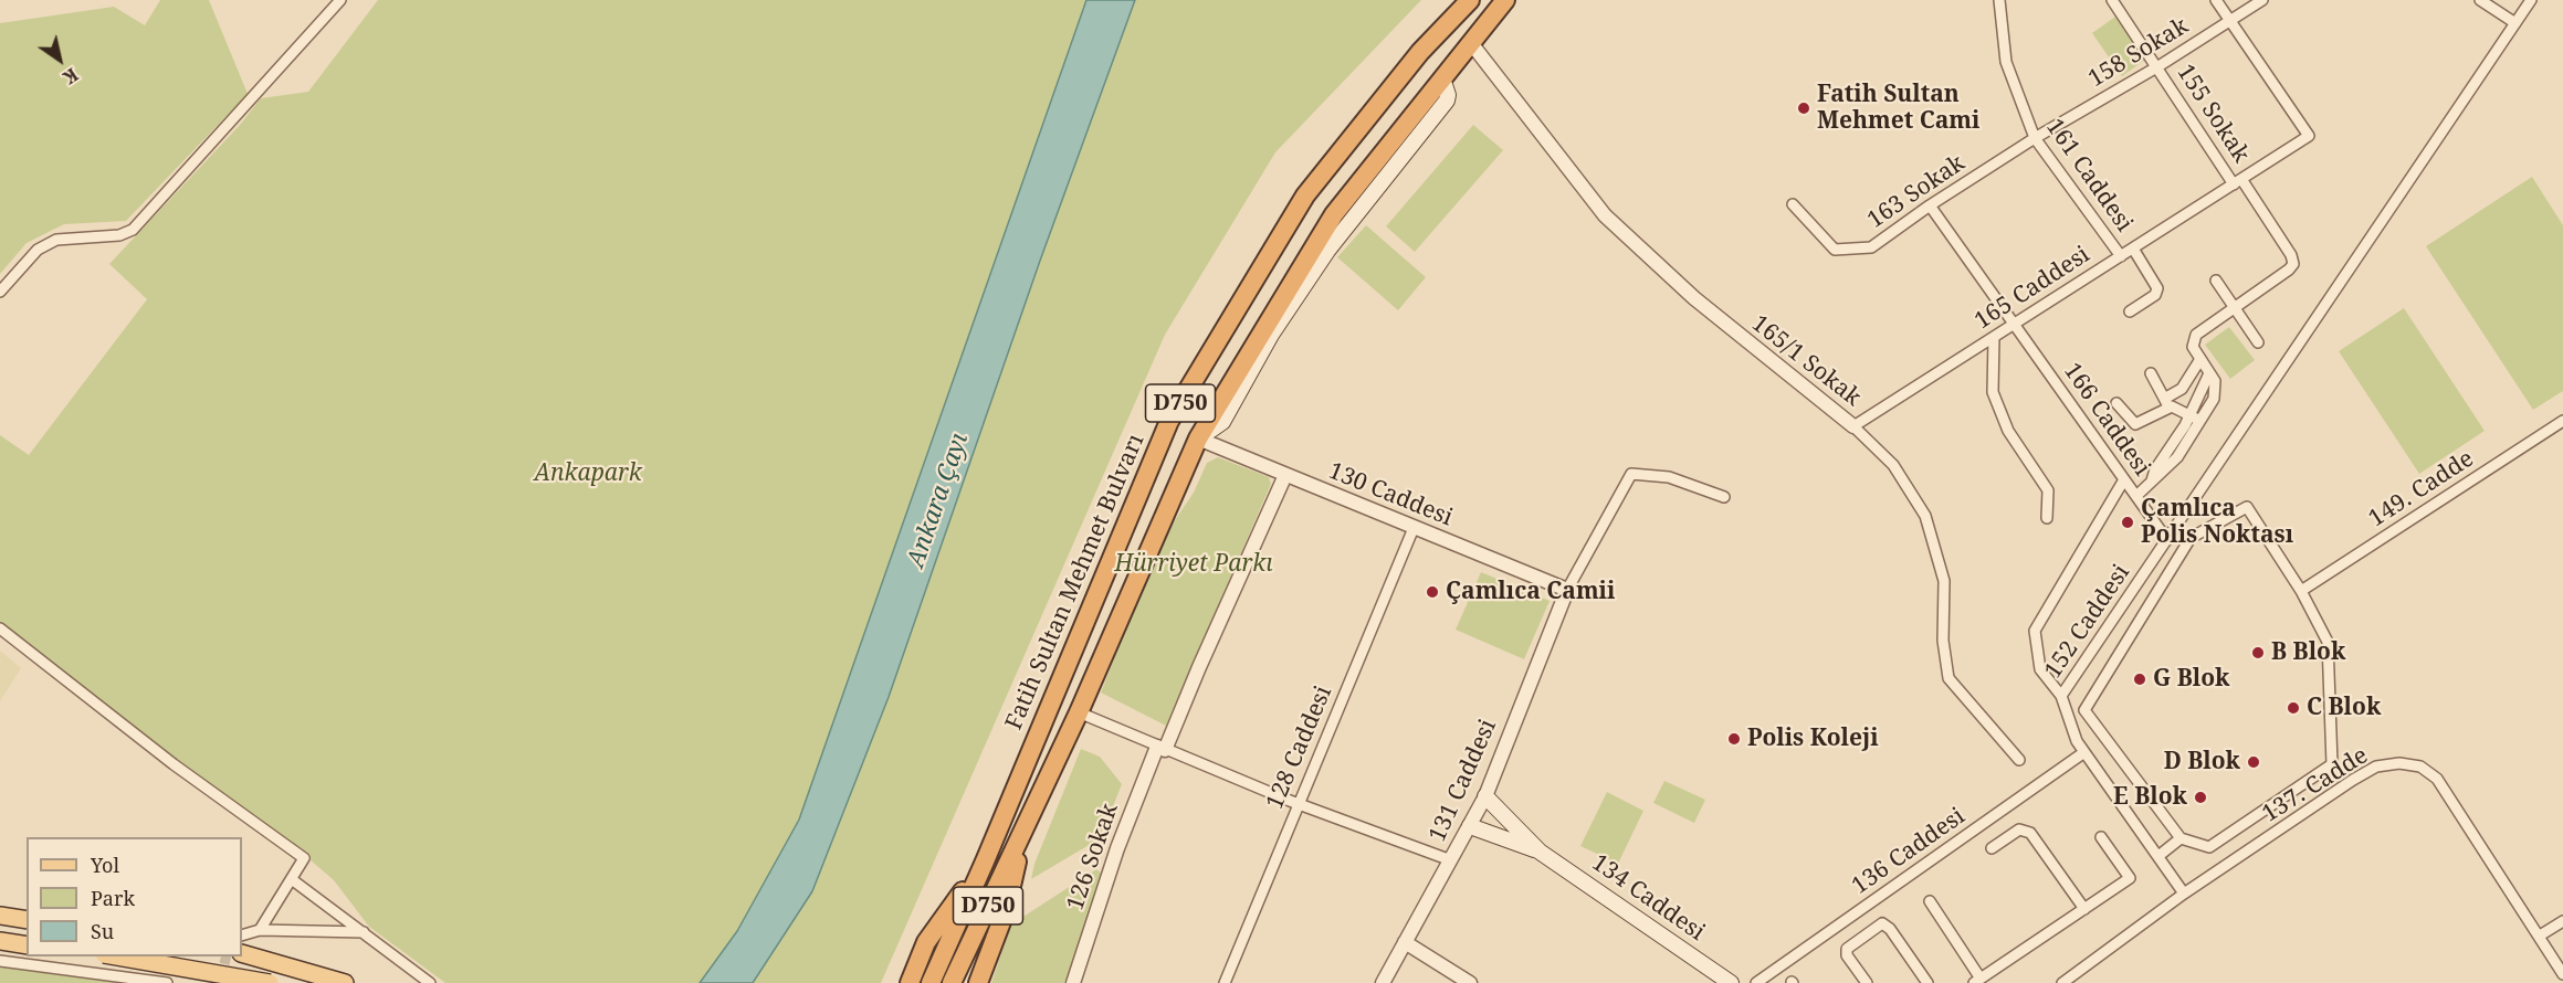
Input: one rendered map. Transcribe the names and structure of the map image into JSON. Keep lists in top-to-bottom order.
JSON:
{
  "streets": {
    "highway": ["D750", "Fatih Sultan Mehmet Bulvarı"],
    "main road": ["134 Caddesi"],
    "street": [
      "158 Sokak",
      "155 Sokak",
      "161 Caddesi",
      "163 Sokak",
      "165 Caddesi",
      "165/1 Sokak",
      "166 Caddesi",
      "149. Cadde",
      "130 Caddesi",
      "152 Caddesi",
      "128 Caddesi",
      "131 Caddesi",
      "137. Cadde",
      "136 Caddesi",
      "126 Sokak"
    ]
  },
  "crossings": [
    ["158 Sokak", "155 Sokak"],
    ["158 Sokak", "161 Caddesi"],
    ["158 Sokak", "163 Sokak"],
    ["158 Sokak", "165 Caddesi"],
    ["155 Sokak", "165 Caddesi"],
    ["161 Caddesi", "163 Sokak"],
    ["161 Caddesi", "165 Caddesi"],
    ["163 Sokak", "166 Caddesi"],
    ["165 Caddesi", "165/1 Sokak"],
    ["165 Caddesi", "166 Caddesi"],
    ["165/1 Sokak", "D750"],
    ["D750", "130 Caddesi"],
    ["166 Caddesi", "152 Caddesi"],
    ["130 Caddesi", "128 Caddesi"],
    ["130 Caddesi", "131 Caddesi"],
    ["130 Caddesi", "126 Sokak"],
    ["152 Caddesi", "137. Cadde"],
    ["152 Caddesi", "136 Caddesi"],
    ["131 Caddesi", "134 Caddesi"]
  ],
  "water": ["Ankara Çayı"],
  "parks": ["Ankapark", "Hürriyet Parkı"],
  "places": [
    "Fatih Sultan Mehmet Cami",
    "Çamlıca Polis Noktası",
    "Çamlıca Camii",
    "B Blok",
    "G Blok",
    "C Blok",
    "Polis Koleji",
    "D Blok",
    "E Blok"
  ],
  "legend": ["Yol", "Park", "Su"],
  "north": "bottom right"
}
